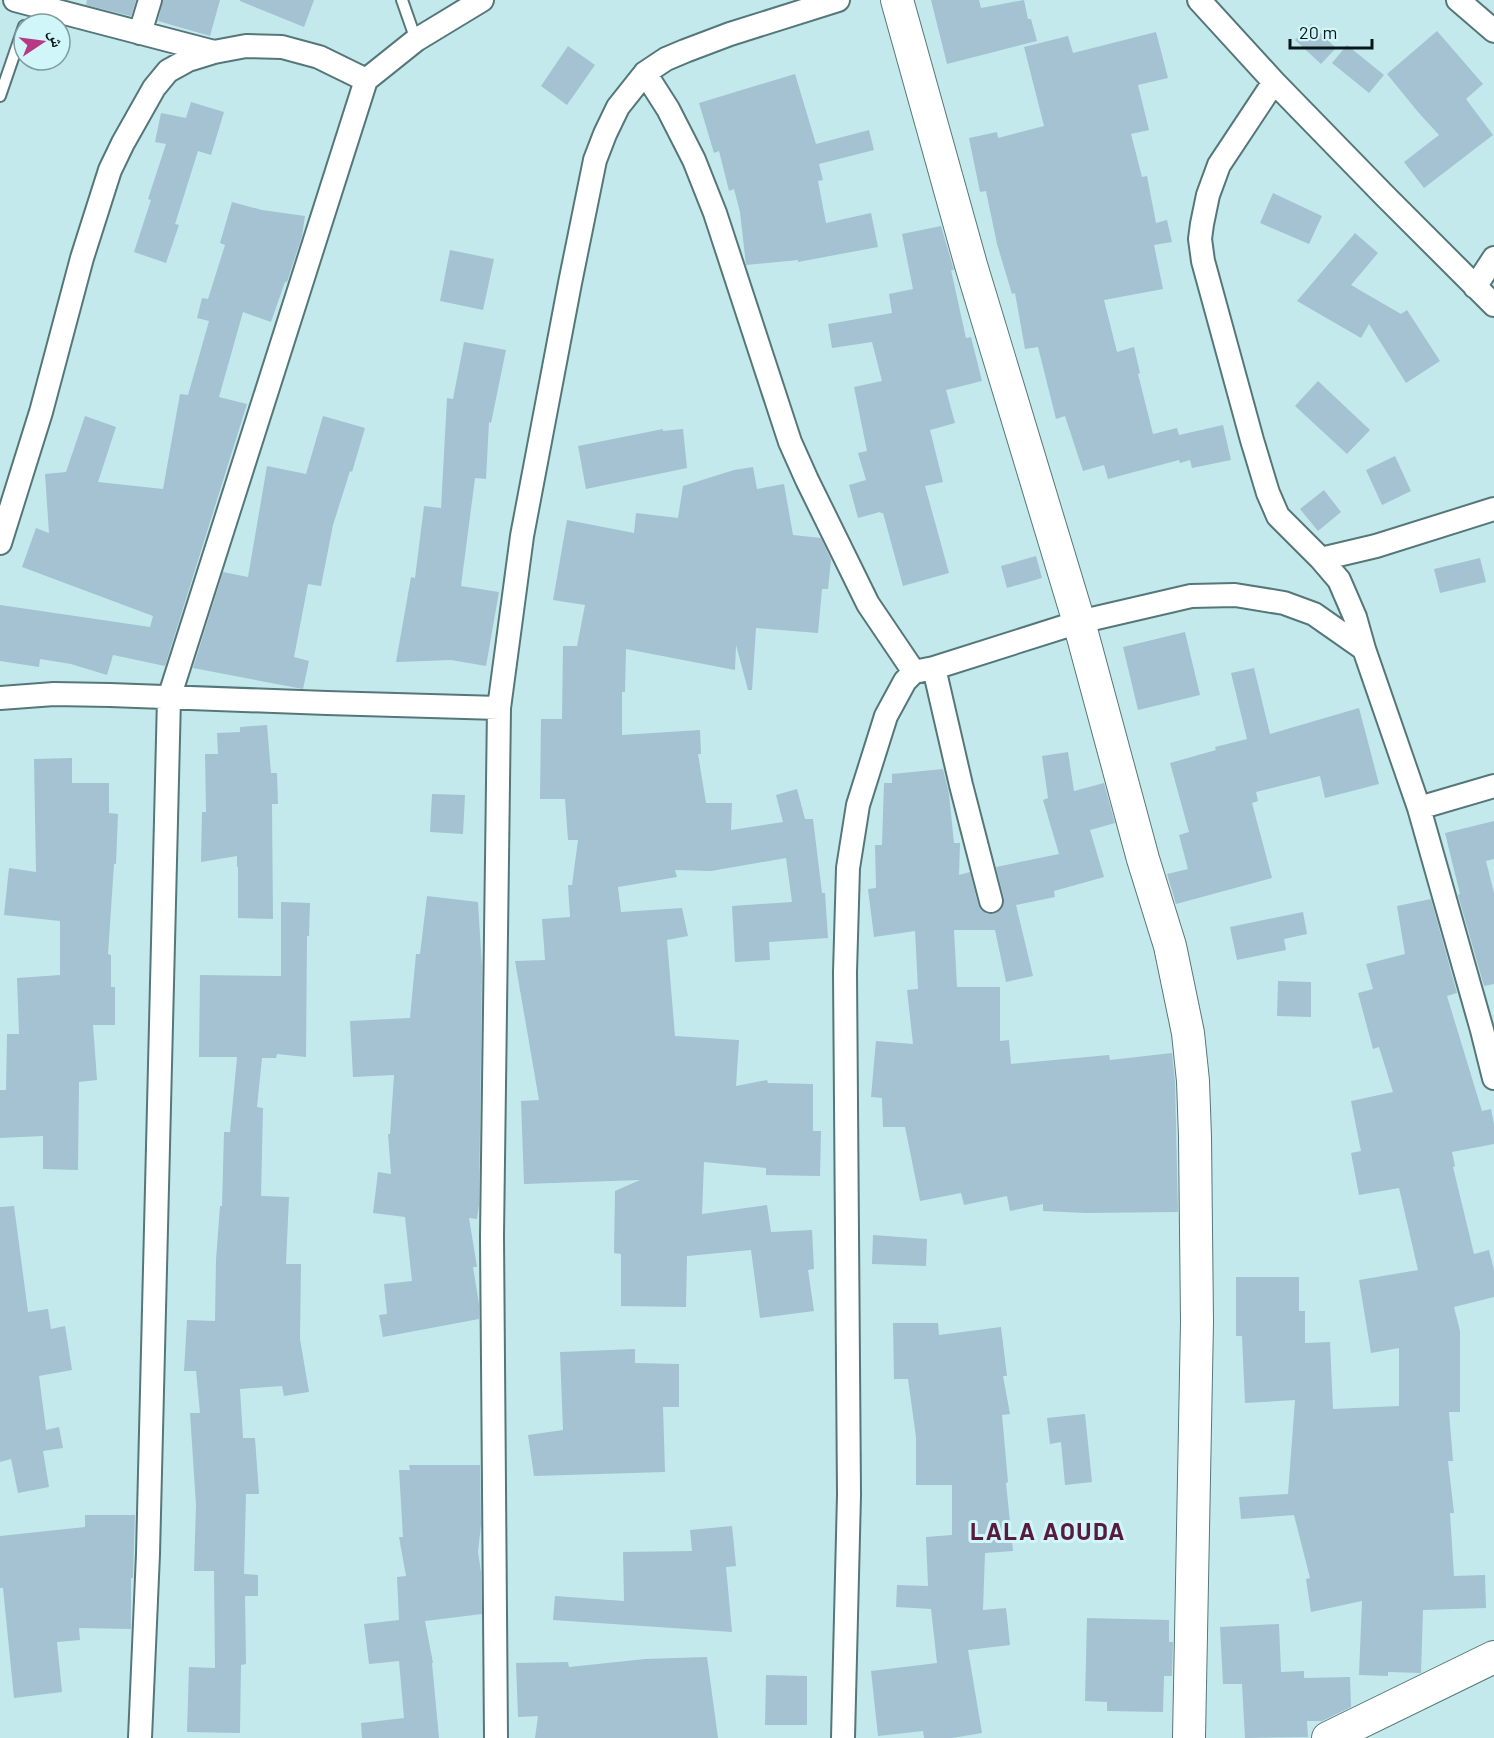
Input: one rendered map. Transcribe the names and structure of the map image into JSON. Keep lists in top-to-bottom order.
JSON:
{
  "districts": ["LALA AOUDA"],
  "scale_bar": "20 m",
  "north": "right"
}
